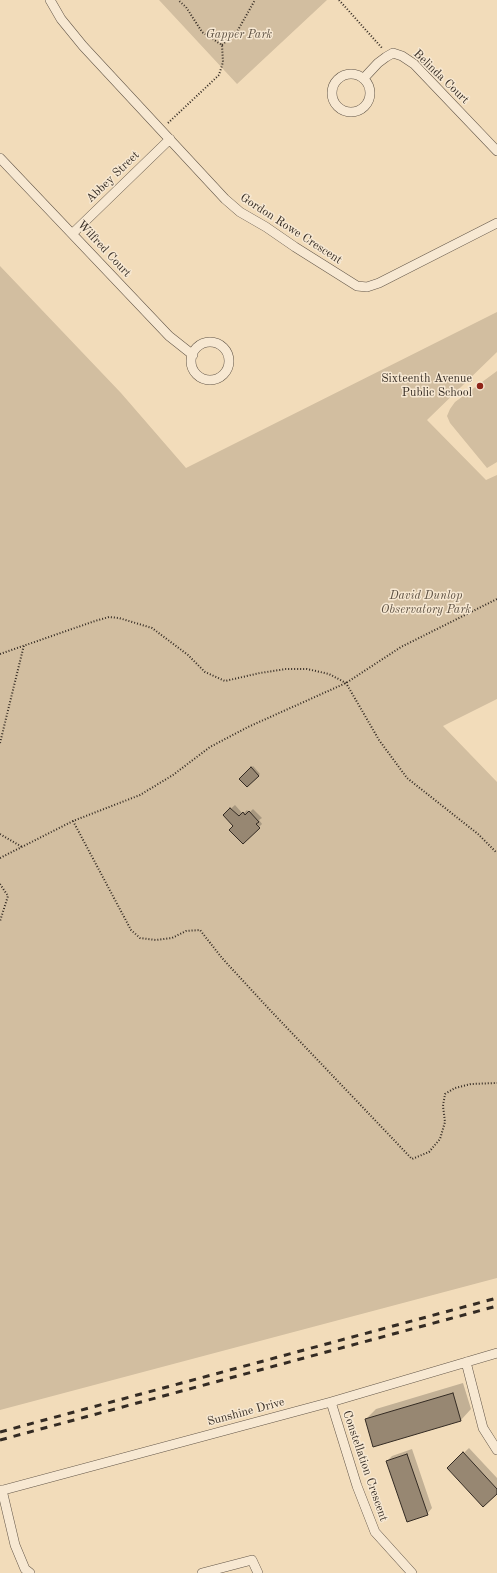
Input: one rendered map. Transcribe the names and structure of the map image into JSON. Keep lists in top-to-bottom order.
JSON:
{
  "streets": {
    "street": [
      "Belinda Court",
      "Abbey Street",
      "Gordon Rowe Crescent",
      "Wilfred Court",
      "Sunshine Drive",
      "Constellation Crescent"
    ]
  },
  "crossings": [
    ["Abbey Street", "Gordon Rowe Crescent"],
    ["Abbey Street", "Wilfred Court"],
    ["Sunshine Drive", "Constellation Crescent"]
  ],
  "parks": ["Gapper Park", "David Dunlop Observatory Park"],
  "places": ["Sixteenth Avenue Public School"]
}
